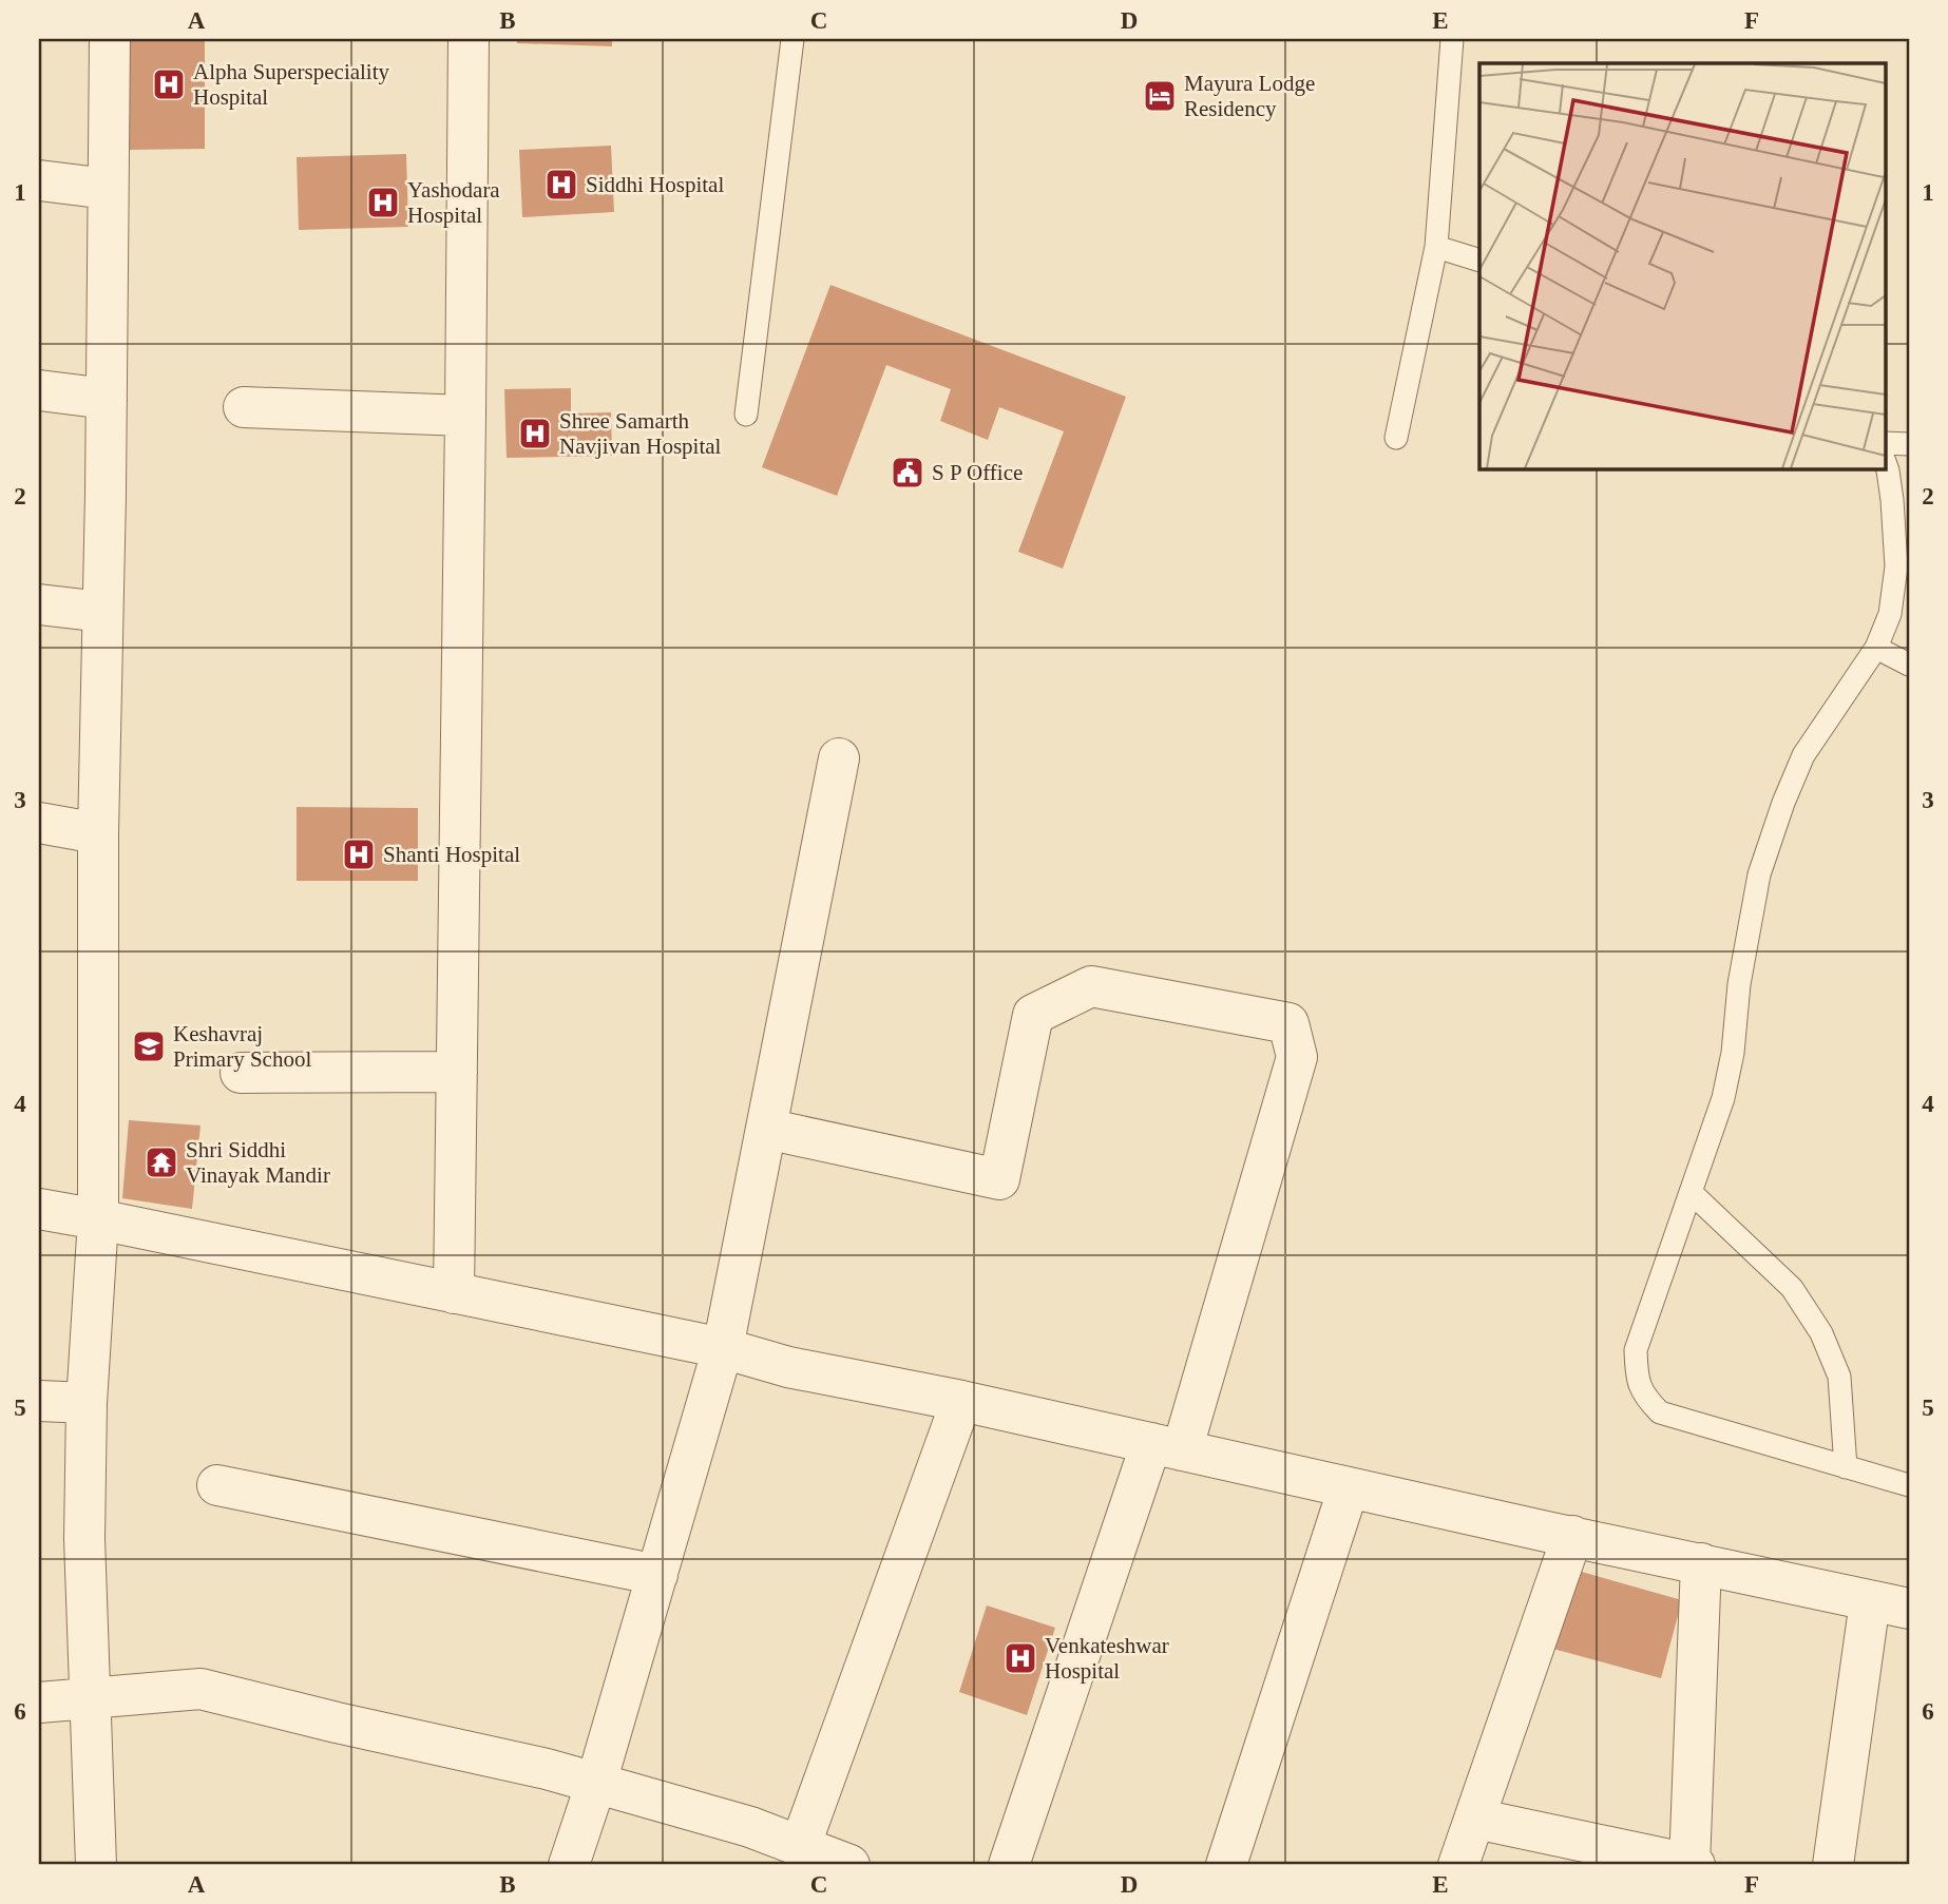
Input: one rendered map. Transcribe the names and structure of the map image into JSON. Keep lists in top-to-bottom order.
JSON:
{
  "places": {
    "hospital": [
      "Alpha Superspeciality Hospital",
      "Siddhi Hospital",
      "Yashodara Hospital",
      "Shree Samarth Navjivan Hospital",
      "Shanti Hospital",
      "Venkateshwar Hospital"
    ],
    "hotel": ["Mayura Lodge Residency"],
    "public building": ["S P Office"],
    "school or university": ["Keshavraj Primary School"],
    "temple": ["Shri Siddhi Vinayak Mandir"]
  },
  "grid": {
    "columns": [
      "A",
      "B",
      "C",
      "D",
      "E",
      "F"
    ],
    "rows": [
      "1",
      "2",
      "3",
      "4",
      "5",
      "6"
    ]
  }
}
